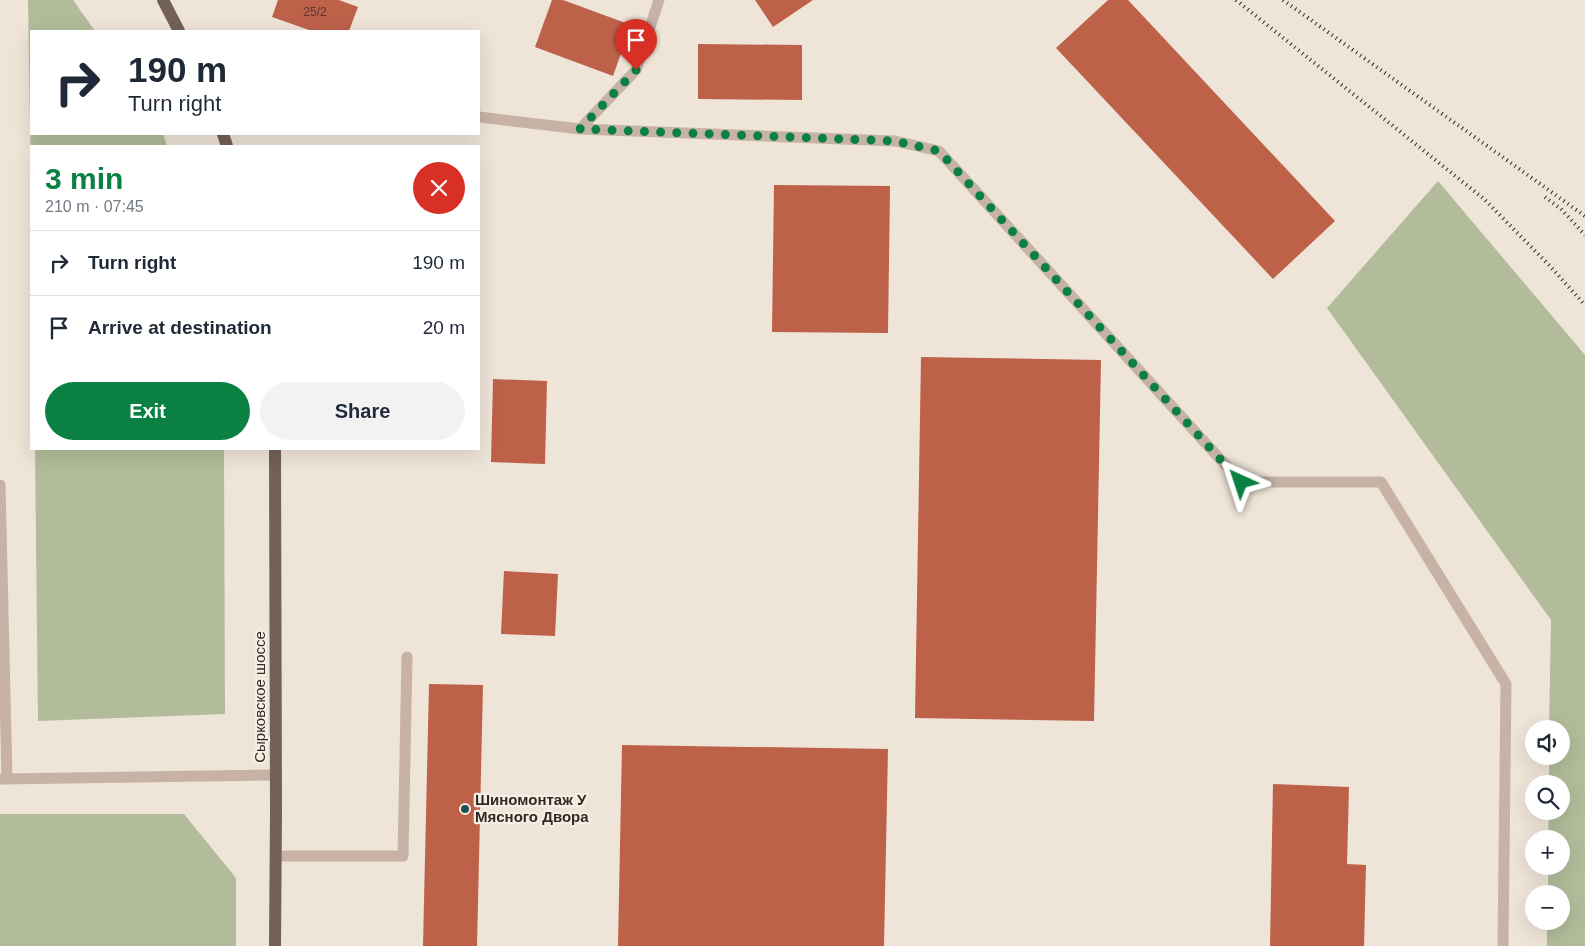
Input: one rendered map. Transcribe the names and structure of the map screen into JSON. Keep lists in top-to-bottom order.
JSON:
{
  "streets": {
    "main road": ["Сырковское шоссе"]
  },
  "places": ["Шиномонтаж У Мясного Двора"],
  "house_numbers": ["25/2"],
  "page": {
    "turn": ["190 m", "Turn right"],
    "heading": ["3 min", "210 m · 07:45"],
    "list": [
      {
        "name": "Turn right",
        "value": "190 m"
      },
      {
        "name": "Arrive at destination",
        "value": "20 m"
      }
    ],
    "buttons": ["Exit", "Share"],
    "map_buttons": ["+", "−"]
  }
}
